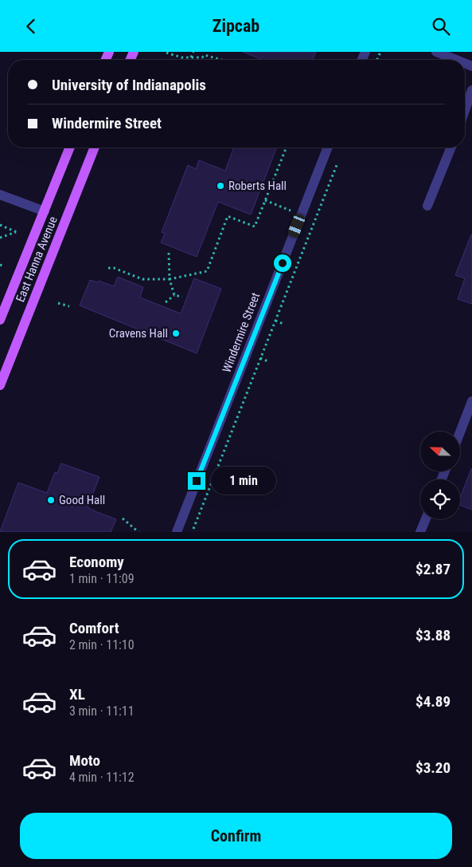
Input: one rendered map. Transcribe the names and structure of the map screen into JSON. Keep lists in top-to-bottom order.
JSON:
{
  "streets": {
    "main road": ["East Hanna Avenue"],
    "street": ["Windermire Street"]
  },
  "places": ["Roberts Hall", "Cravens Hall", "Good Hall"],
  "north": "left",
  "page": {
    "header": "Zipcab",
    "banner": ["University of Indianapolis", "Windermire Street"],
    "bubble": "1 min",
    "list": [
      {
        "name": "Economy",
        "note": "1 min · 11:09",
        "value": "$2.87"
      },
      {
        "name": "Comfort",
        "note": "2 min · 11:10",
        "value": "$3.88"
      },
      {
        "name": "XL",
        "note": "3 min · 11:11",
        "value": "$4.89"
      },
      {
        "name": "Moto",
        "note": "4 min · 11:12",
        "value": "$3.20"
      }
    ],
    "buttons": "Confirm"
  }
}
